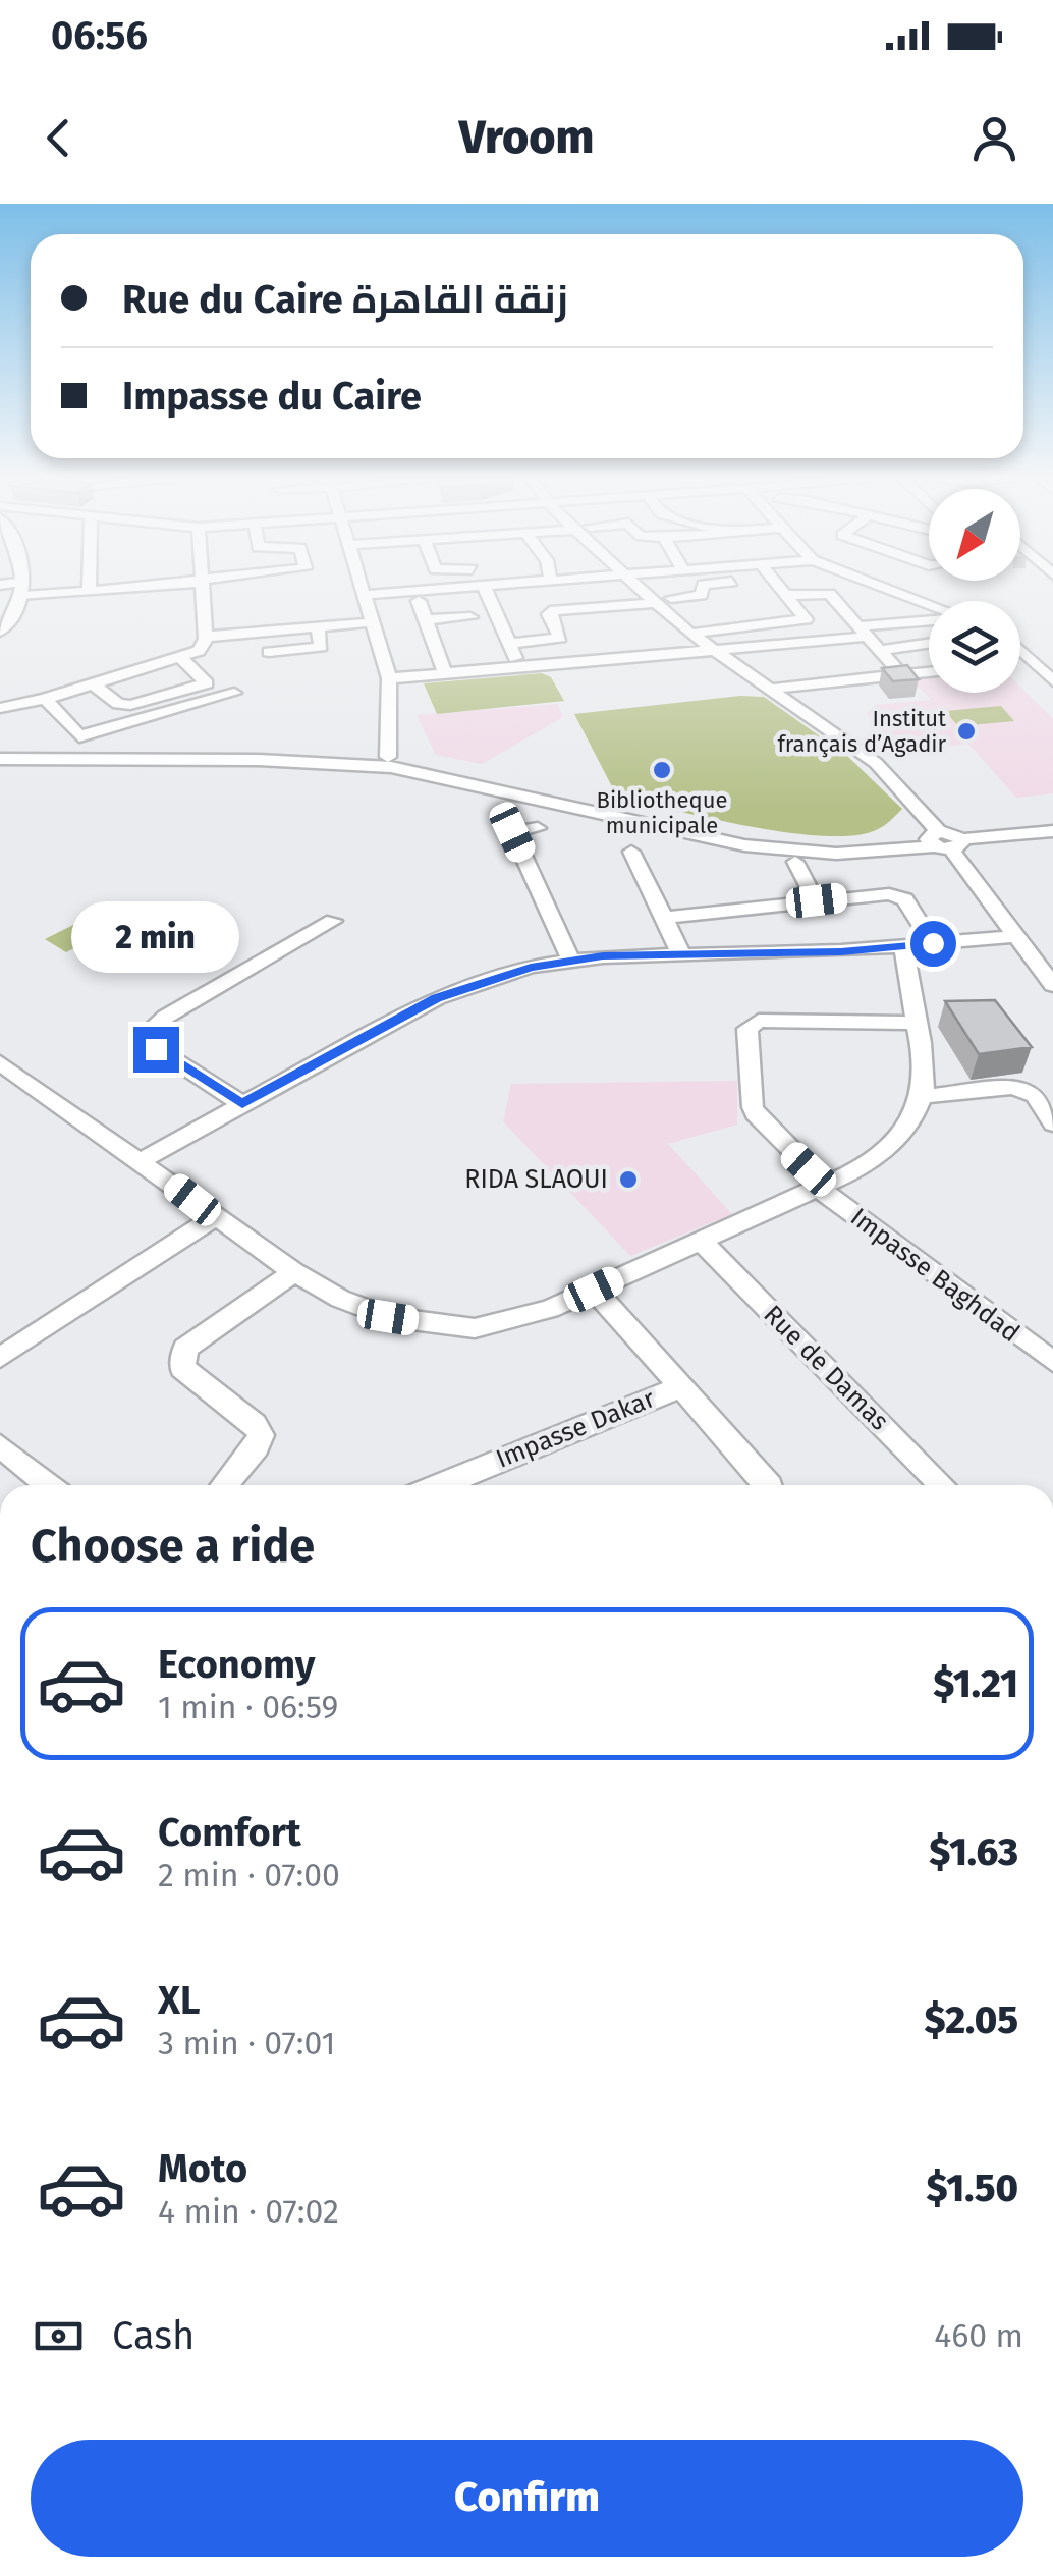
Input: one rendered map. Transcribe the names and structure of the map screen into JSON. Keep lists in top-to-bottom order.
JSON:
{
  "streets": {
    "street": ["Impasse Baghdad", "Rue de Damas", "Impasse Dakar"]
  },
  "places": ["Institut français d’Agadir", "Bibliotheque municipale", "RIDA SLAOUI"],
  "north": "bottom left",
  "page": {
    "status": "06:56",
    "header": "Vroom",
    "banner": ["Rue du Caire زنقة القاهرة", "Impasse du Caire"],
    "bubble": "2 min",
    "heading": "Choose a ride",
    "list": [
      {
        "name": "Economy",
        "note": "1 min · 06:59",
        "value": "$1.21"
      },
      {
        "name": "Comfort",
        "note": "2 min · 07:00",
        "value": "$1.63"
      },
      {
        "name": "XL",
        "note": "3 min · 07:01",
        "value": "$2.05"
      },
      {
        "name": "Moto",
        "note": "4 min · 07:02",
        "value": "$1.50"
      }
    ],
    "pay": ["Cash", "460 m"],
    "buttons": "Confirm"
  }
}
